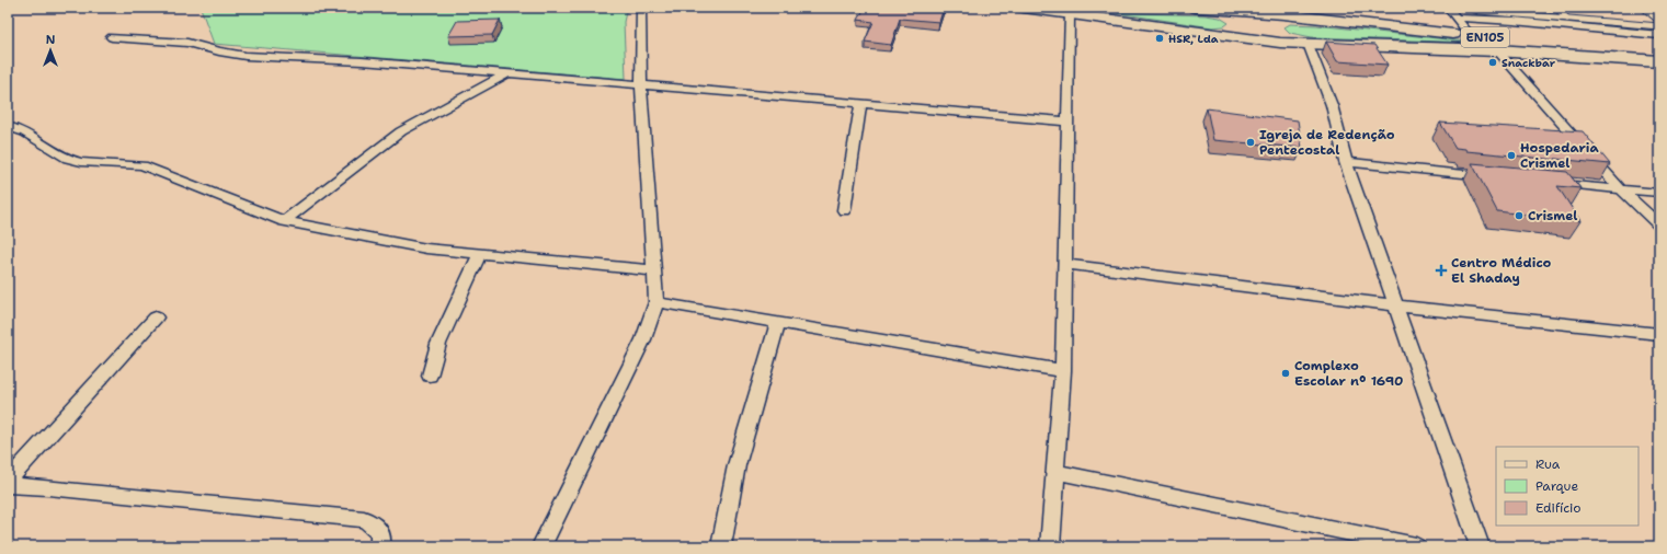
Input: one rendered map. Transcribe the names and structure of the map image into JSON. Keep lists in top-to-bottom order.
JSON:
{
  "streets": {
    "main road": ["EN105"]
  },
  "places": {
    "other": [
      "HSR, Lda",
      "Snackbar",
      "Igreja de Redenção Pentecostal",
      "Hospedaria Crismel",
      "Crismel",
      "Complexo Escolar nº 1690"
    ],
    "health": ["Centro Médico El Shaday"]
  },
  "legend": ["Rua", "Parque", "Edifício"],
  "north": "top"
}
